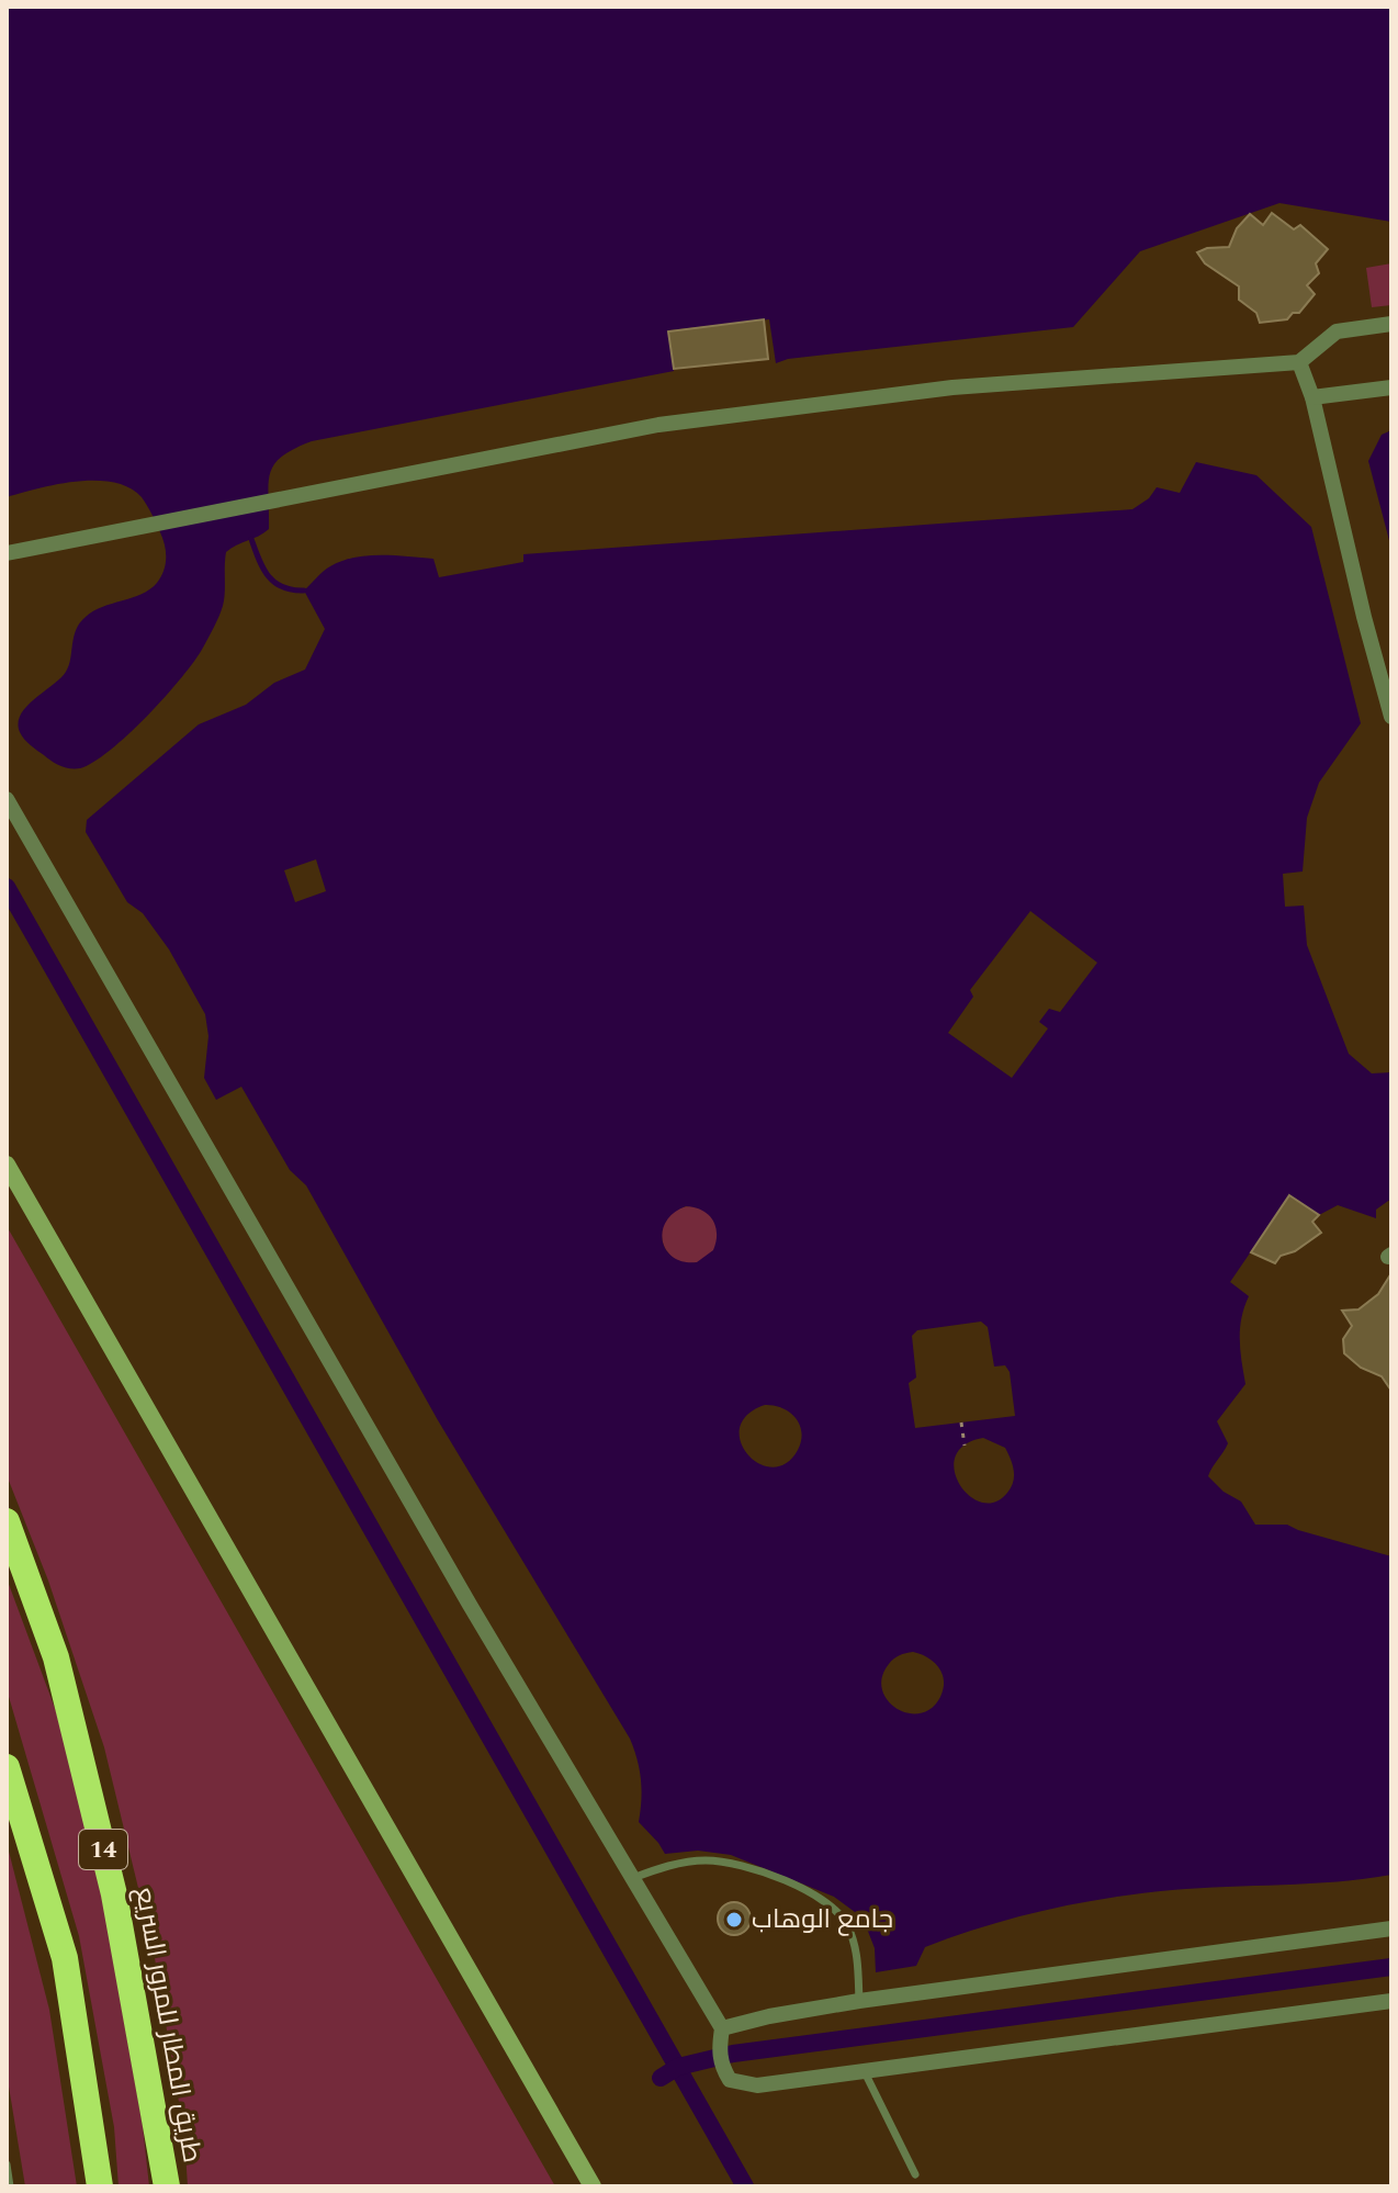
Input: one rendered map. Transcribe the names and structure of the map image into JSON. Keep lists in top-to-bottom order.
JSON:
{
  "streets": {
    "highway": ["14", "طريق المطار للمرور السريع"]
  },
  "places": ["جامع الوهاب"]
}
